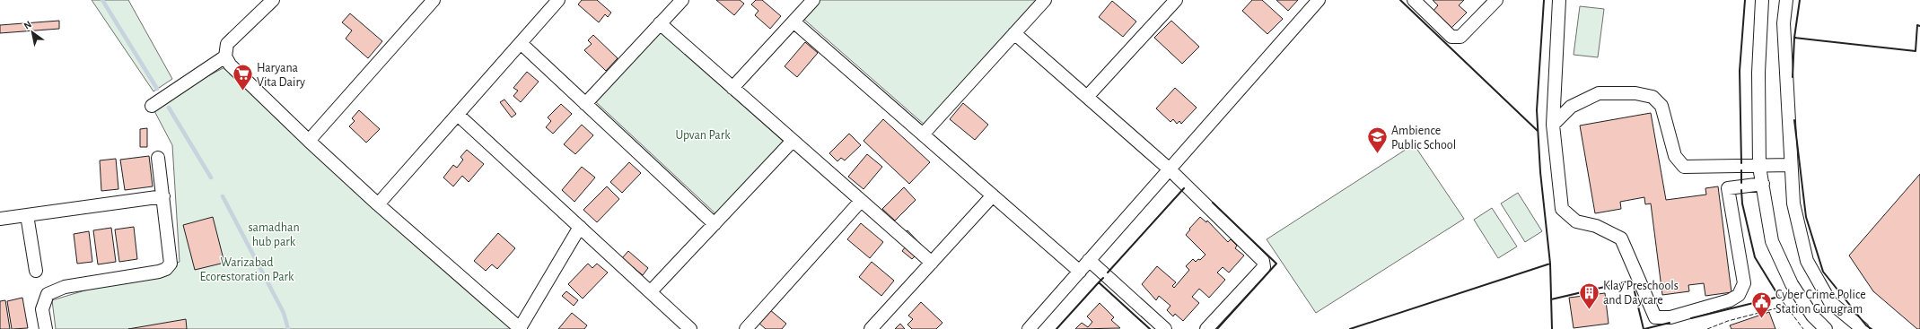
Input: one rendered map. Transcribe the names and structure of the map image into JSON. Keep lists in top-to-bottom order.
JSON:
{
  "parks": ["Upvan Park", "samadhan hub park", "Warizabad Ecorestoration Park"],
  "places": {
    "supermarket": ["Haryana Vita Dairy"],
    "school or university": ["Ambience Public School"],
    "building": ["Klay Preschools and Daycare"],
    "public building": ["Cyber Crime Police Station Gurugram"]
  },
  "north": "top left"
}
